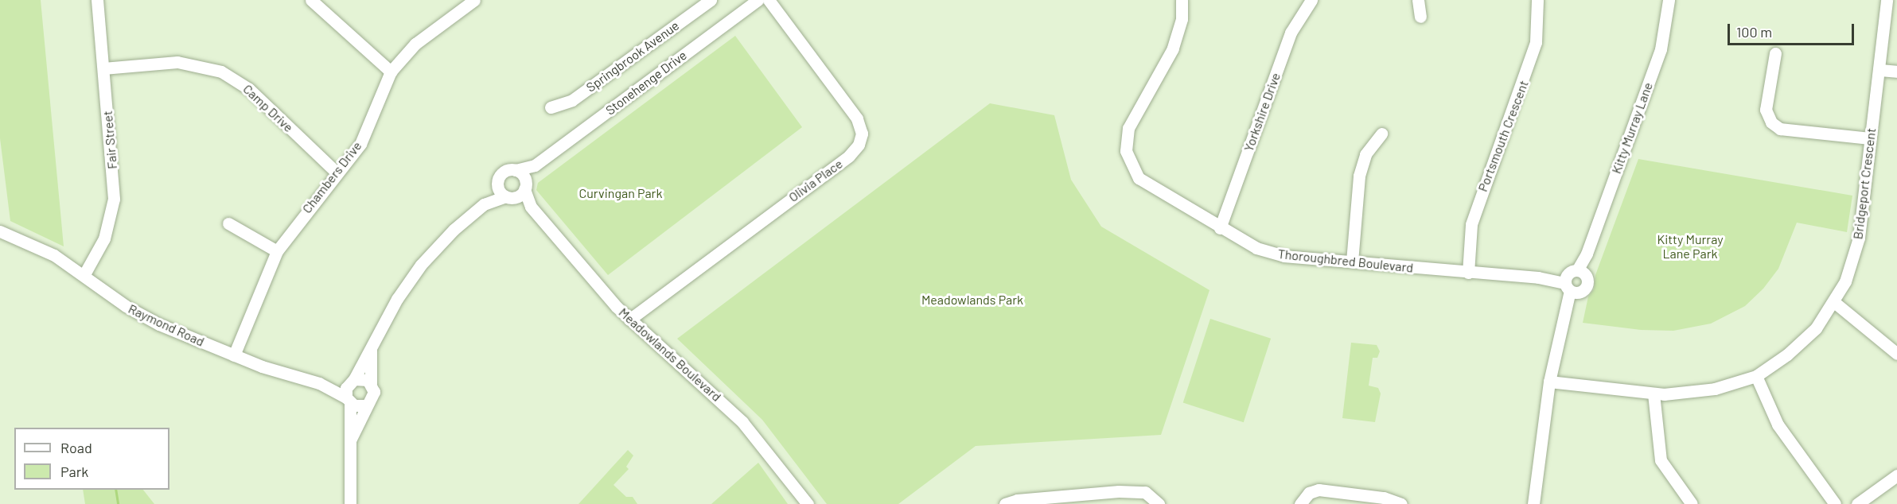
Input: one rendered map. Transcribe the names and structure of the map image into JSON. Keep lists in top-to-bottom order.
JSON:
{
  "streets": {
    "street": [
      "Springbrook Avenue",
      "Stonehenge Drive",
      "Camp Drive",
      "Yorkshire Drive",
      "Kitty Murray Lane",
      "Portsmouth Crescent",
      "Fair Street",
      "Chambers Drive",
      "Olivia Place",
      "Bridgeport Crescent",
      "Thoroughbred Boulevard",
      "Raymond Road",
      "Meadowlands Boulevard"
    ]
  },
  "crossings": [
    ["Stonehenge Drive", "Meadowlands Boulevard"],
    ["Camp Drive", "Fair Street"],
    ["Camp Drive", "Chambers Drive"],
    ["Yorkshire Drive", "Thoroughbred Boulevard"],
    ["Kitty Murray Lane", "Bridgeport Crescent"],
    ["Kitty Murray Lane", "Thoroughbred Boulevard"],
    ["Portsmouth Crescent", "Thoroughbred Boulevard"],
    ["Fair Street", "Raymond Road"],
    ["Chambers Drive", "Raymond Road"],
    ["Olivia Place", "Meadowlands Boulevard"]
  ],
  "parks": ["Curvingan Park", "Kitty Murray Lane Park", "Meadowlands Park"],
  "legend": ["Road", "Park"],
  "scale_bar": "100 m"
}
